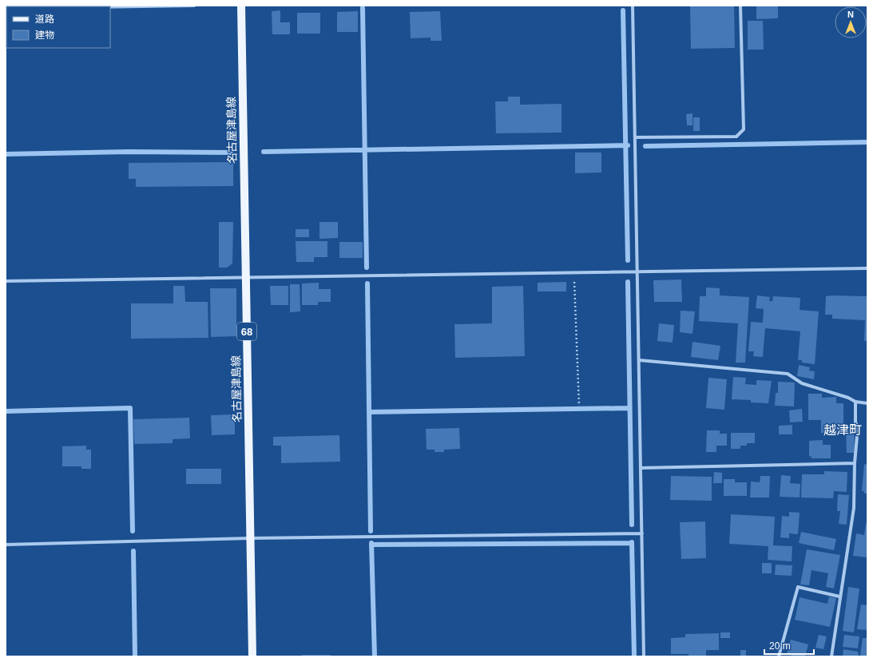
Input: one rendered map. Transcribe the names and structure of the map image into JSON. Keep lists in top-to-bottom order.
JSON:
{
  "streets": {
    "main road": ["名古屋津島線", "68"]
  },
  "districts": ["越津町"],
  "legend": ["道路", "建物"],
  "scale_bar": "20 m",
  "north": "top"
}
